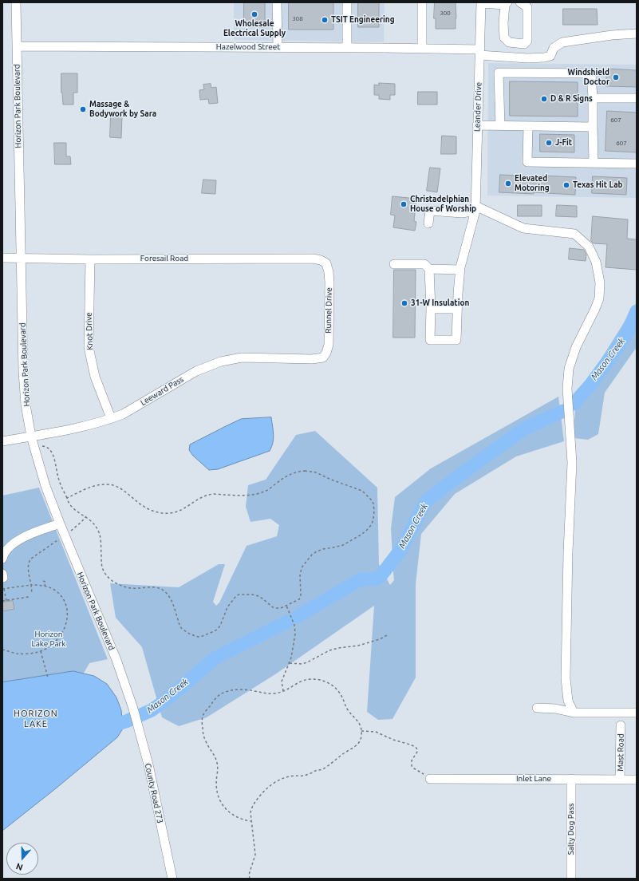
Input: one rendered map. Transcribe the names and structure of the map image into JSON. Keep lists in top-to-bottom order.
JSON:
{
  "streets": {
    "street": [
      "Hazelwood Street",
      "Horizon Park Boulevard",
      "Leander Drive",
      "Foresail Road",
      "Runnel Drive",
      "Knot Drive",
      "Leeward Pass",
      "Mast Road",
      "Inlet Lane",
      "County Road 273",
      "Salty Dog Pass"
    ]
  },
  "crossings": [
    ["Hazelwood Street", "Horizon Park Boulevard"],
    ["Hazelwood Street", "Leander Drive"],
    ["Horizon Park Boulevard", "Foresail Road"],
    ["Horizon Park Boulevard", "Leeward Pass"],
    ["Horizon Park Boulevard", "County Road 273"],
    ["Foresail Road", "Runnel Drive"],
    ["Foresail Road", "Knot Drive"],
    ["Runnel Drive", "Leeward Pass"],
    ["Knot Drive", "Leeward Pass"],
    ["Mast Road", "Inlet Lane"],
    ["Inlet Lane", "Salty Dog Pass"]
  ],
  "districts": ["HORIZON LAKE"],
  "water": ["Mason Creek"],
  "parks": ["Horizon Lake Park"],
  "places": [
    "Wholesale Electrical Supply",
    "TSIT Engineering",
    "Windshield Doctor",
    "D & R Signs",
    "Massage & Bodywork by Sara",
    "J-Fit",
    "Elevated Motoring",
    "Texas Hit Lab",
    "Christadelphian House of Worship",
    "31-W Insulation"
  ],
  "house_numbers": [
    "300",
    "308",
    "607",
    "607"
  ],
  "north": "bottom"
}
